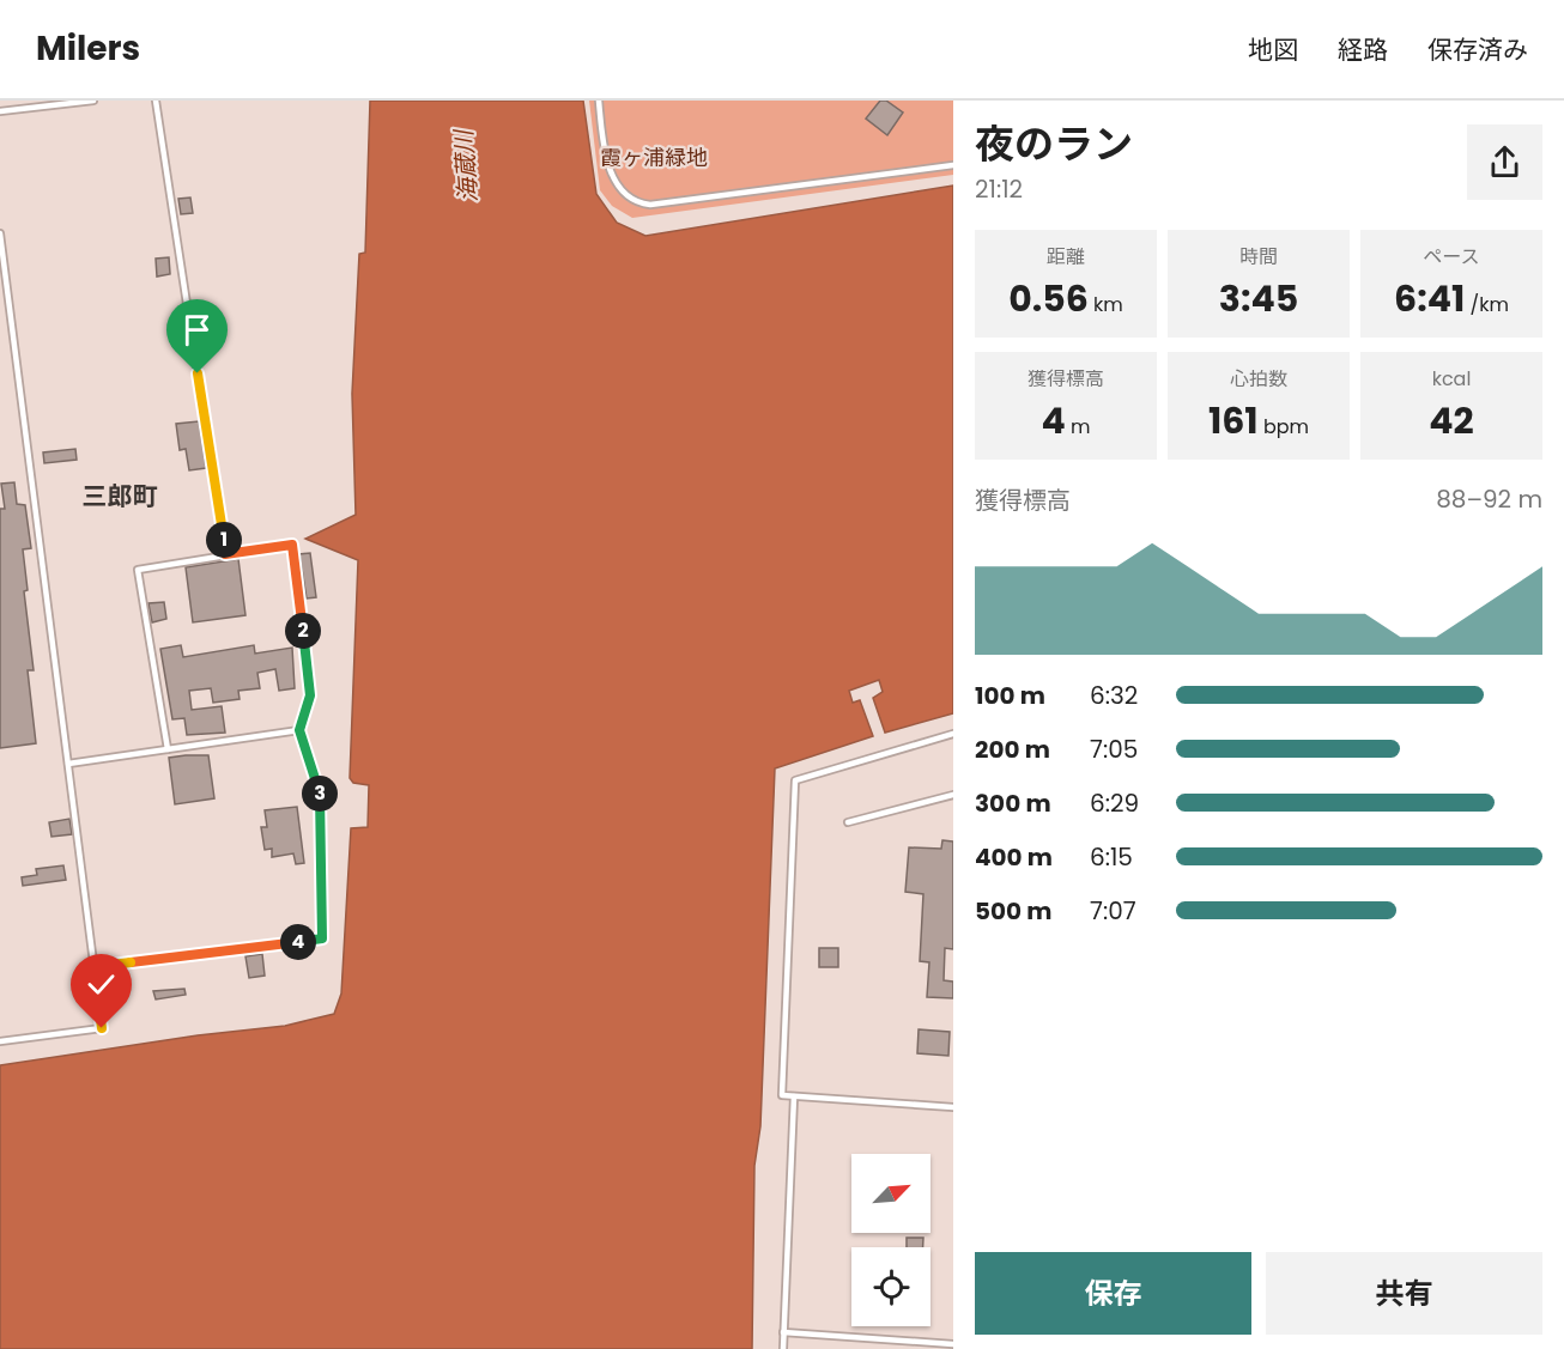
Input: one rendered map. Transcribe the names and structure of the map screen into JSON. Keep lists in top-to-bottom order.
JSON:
{
  "districts": ["三郎町"],
  "water": ["海蔵川"],
  "parks": ["霞ヶ浦緑地"],
  "north": "top right",
  "page": {
    "header": "Milers",
    "nav": ["地図", "経路", "保存済み"],
    "heading": ["夜のラン", "21:12"],
    "stats": [
      ["距離", "0.56 km"],
      ["時間", "3:45"],
      ["ペース", "6:41 /km"],
      ["獲得標高", "4 m"],
      ["心拍数", "161 bpm"],
      ["kcal", "42"]
    ],
    "chart": ["獲得標高", "88–92 m"],
    "pins": [
      "1",
      "2",
      "3",
      "4"
    ],
    "list": [
      {
        "name": "100 m",
        "note": "6:32"
      },
      {
        "name": "200 m",
        "note": "7:05"
      },
      {
        "name": "300 m",
        "note": "6:29"
      },
      {
        "name": "400 m",
        "note": "6:15"
      },
      {
        "name": "500 m",
        "note": "7:07"
      }
    ],
    "buttons": ["保存", "共有"]
  }
}
